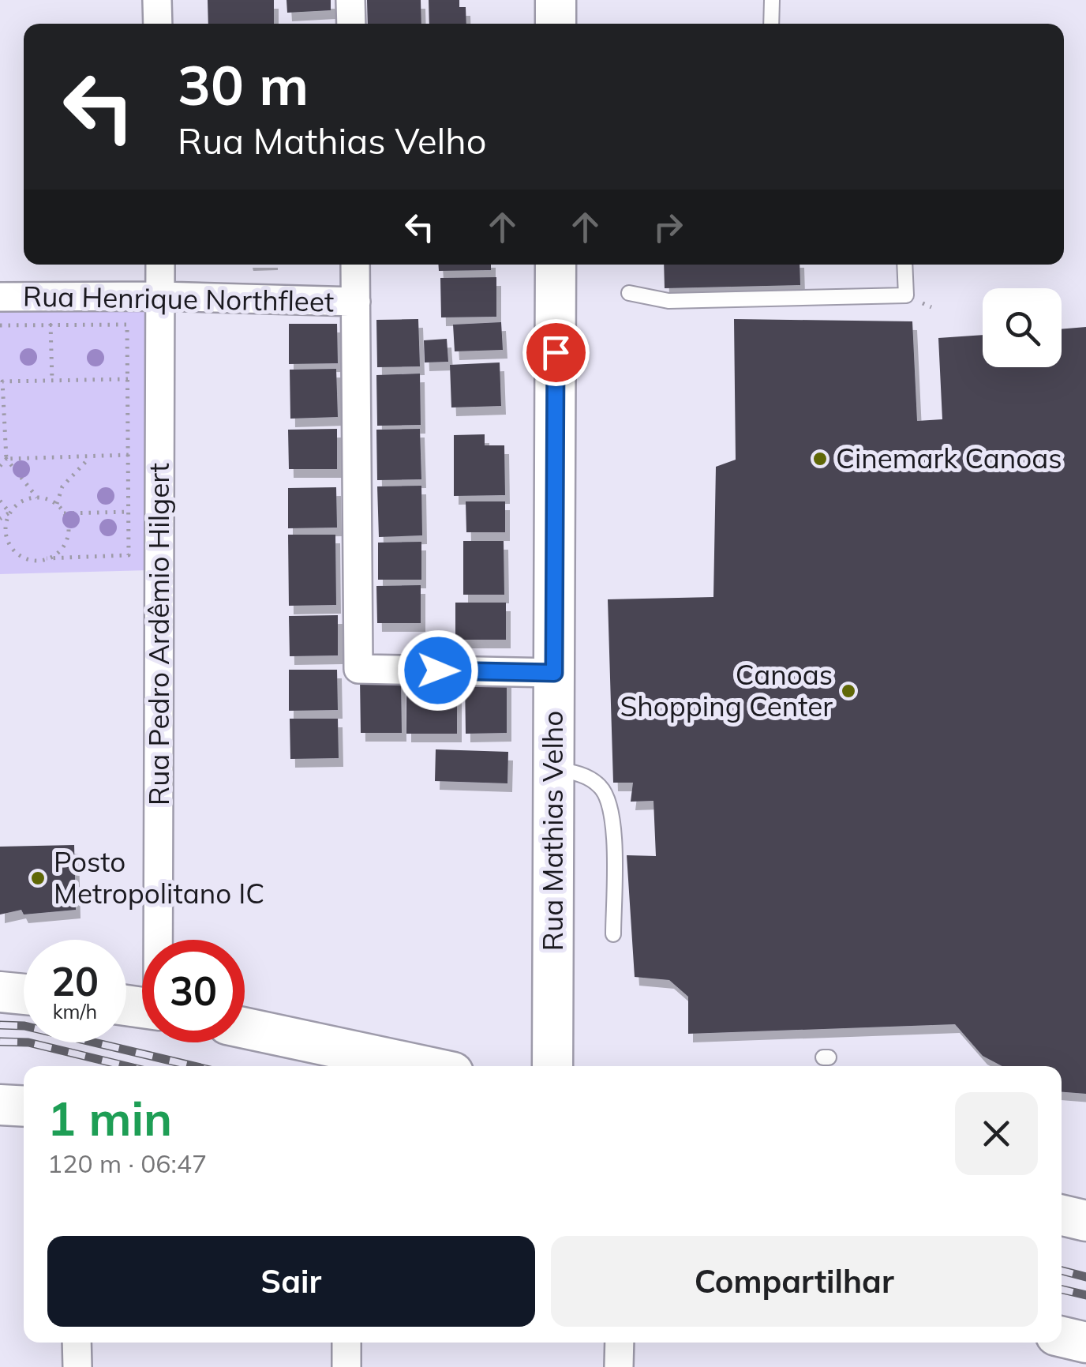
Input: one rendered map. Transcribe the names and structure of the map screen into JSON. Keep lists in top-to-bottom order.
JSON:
{
  "streets": {
    "street": ["Rua Henrique Northfleet", "Rua Pedro Ardêmio Hilgert", "Rua Mathias Velho"]
  },
  "crossings": [
    ["Rua Henrique Northfleet", "Rua Pedro Ardêmio Hilgert"]
  ],
  "places": ["Cinemark Canoas", "Canoas Shopping Center", "Posto Metropolitano IC"],
  "page": {
    "turn": ["30 m", "Rua Mathias Velho"],
    "speed": "20 km/h",
    "limit": "30",
    "heading": ["1 min", "120 m · 06:47"],
    "buttons": ["Sair", "Compartilhar"]
  }
}
